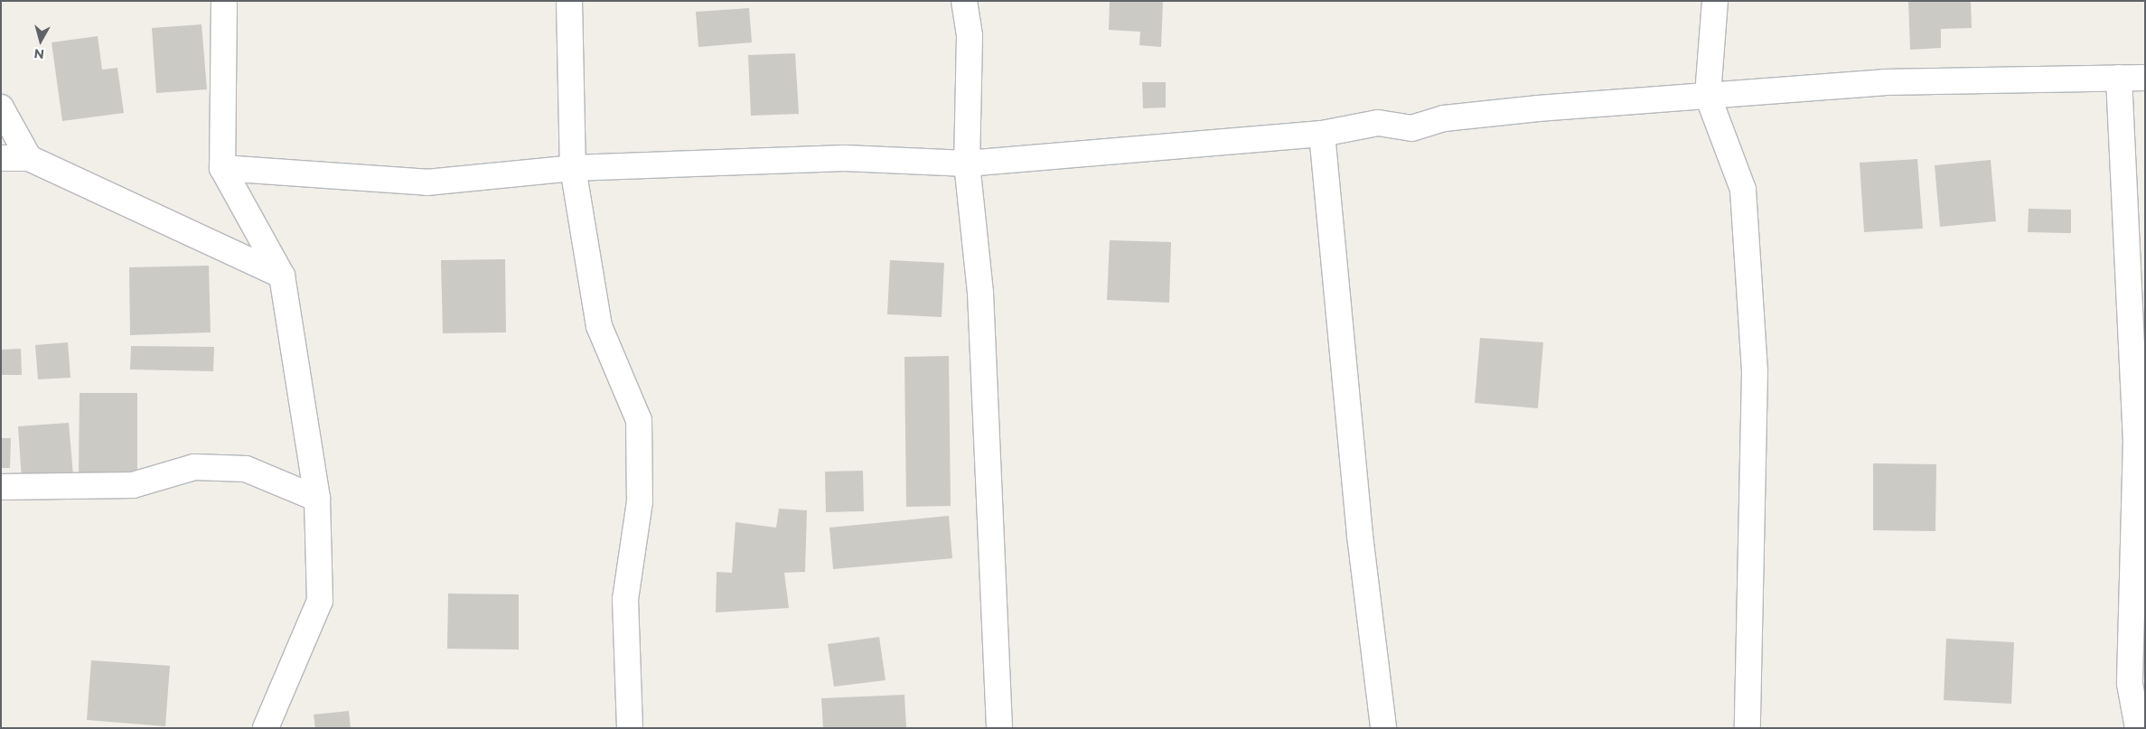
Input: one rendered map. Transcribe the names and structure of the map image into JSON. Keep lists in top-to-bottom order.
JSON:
{
  "north": "bottom"
}
